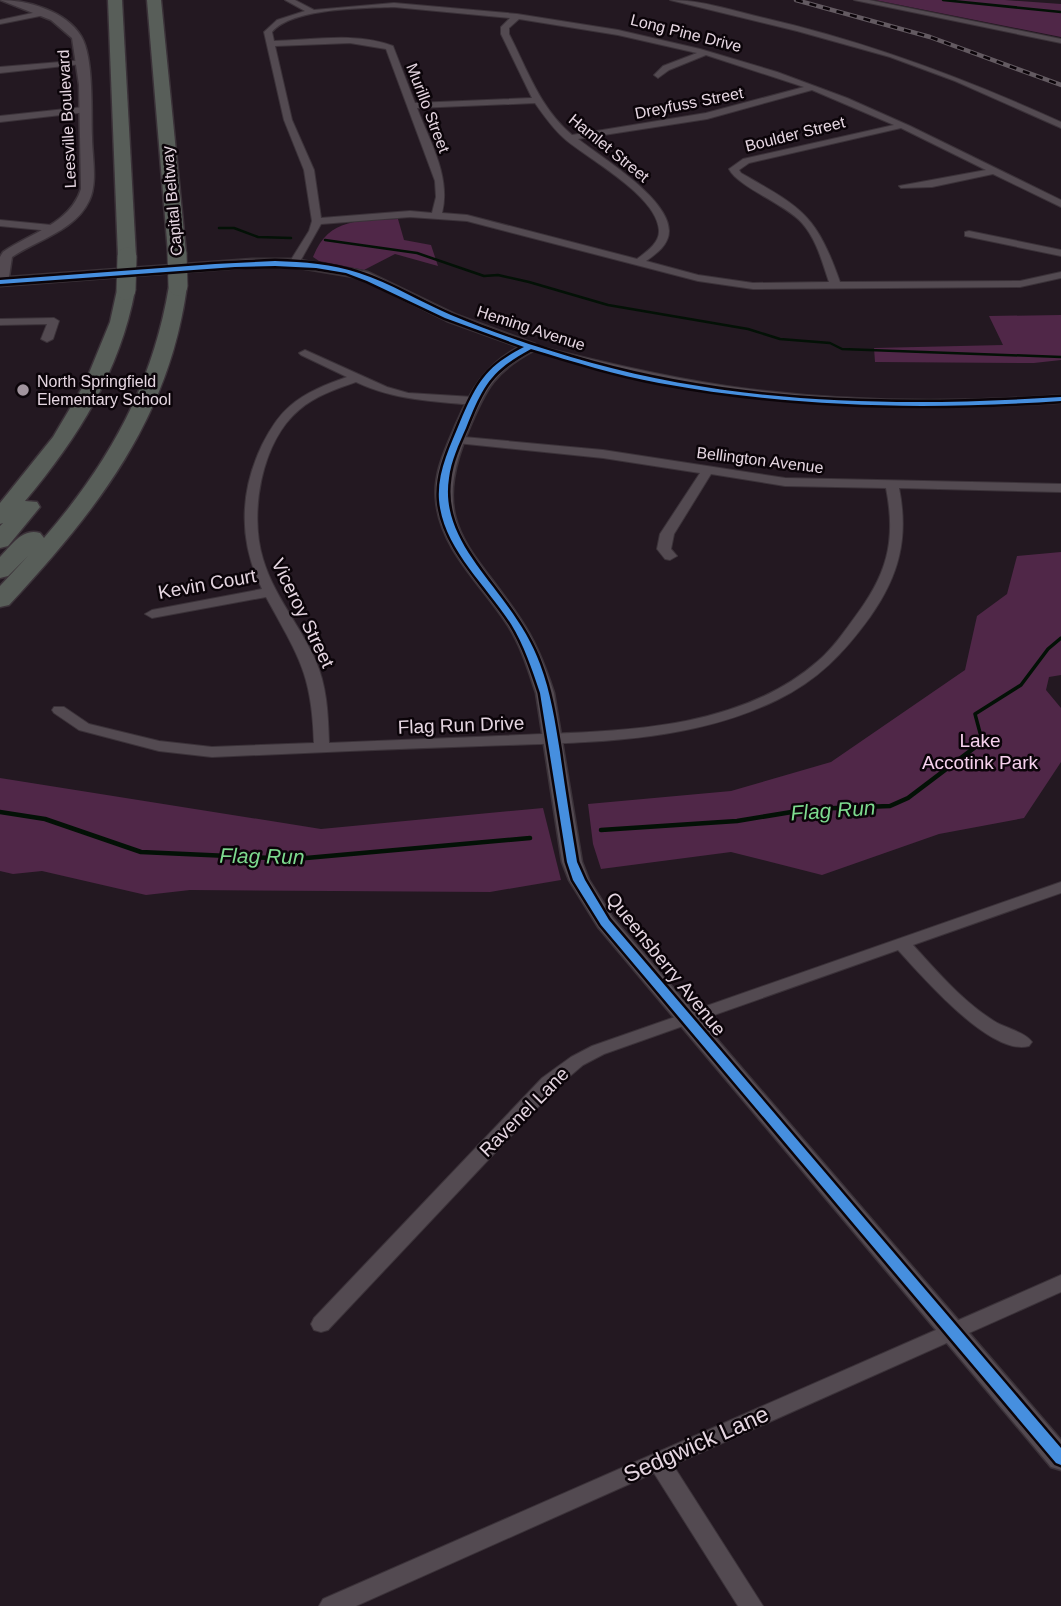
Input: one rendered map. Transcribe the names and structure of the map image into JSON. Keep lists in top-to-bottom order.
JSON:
{
  "streets": {
    "highway": ["Capital Beltway"],
    "street": [
      "Long Pine Drive",
      "Dreyfuss Street",
      "Murillo Street",
      "Leesville Boulevard",
      "Boulder Street",
      "Hamlet Street",
      "Heming Avenue",
      "Bellington Avenue",
      "Kevin Court",
      "Viceroy Street",
      "Flag Run Drive",
      "Queensberry Avenue",
      "Ravenel Lane",
      "Sedgwick Lane"
    ]
  },
  "crossings": [
    ["Long Pine Drive", "Dreyfuss Street"],
    ["Long Pine Drive", "Murillo Street"],
    ["Long Pine Drive", "Boulder Street"],
    ["Long Pine Drive", "Hamlet Street"],
    ["Dreyfuss Street", "Hamlet Street"],
    ["Leesville Boulevard", "Heming Avenue"],
    ["Heming Avenue", "Queensberry Avenue"],
    ["Bellington Avenue", "Flag Run Drive"],
    ["Bellington Avenue", "Queensberry Avenue"],
    ["Kevin Court", "Viceroy Street"],
    ["Viceroy Street", "Flag Run Drive"],
    ["Flag Run Drive", "Queensberry Avenue"],
    ["Queensberry Avenue", "Ravenel Lane"],
    ["Queensberry Avenue", "Sedgwick Lane"]
  ],
  "water": ["Flag Run"],
  "parks": ["Lake Accotink Park"],
  "places": ["North Springfield Elementary School"]
}
